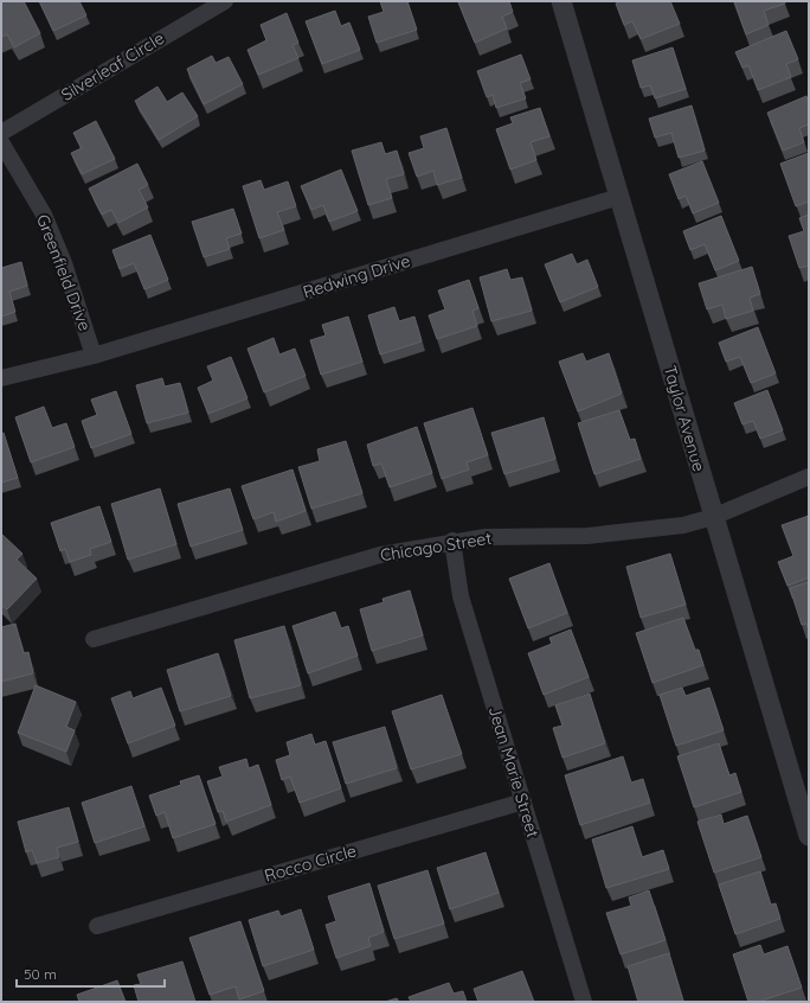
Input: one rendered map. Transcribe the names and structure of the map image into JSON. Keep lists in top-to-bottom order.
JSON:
{
  "streets": {
    "street": [
      "Silverleaf Circle",
      "Greenfield Drive",
      "Redwing Drive",
      "Taylor Avenue",
      "Chicago Street",
      "Jean Marie Street",
      "Rocco Circle"
    ]
  },
  "crossings": [
    ["Greenfield Drive", "Redwing Drive"],
    ["Redwing Drive", "Taylor Avenue"],
    ["Taylor Avenue", "Chicago Street"],
    ["Chicago Street", "Jean Marie Street"],
    ["Jean Marie Street", "Rocco Circle"]
  ],
  "scale_bar": "50 m"
}
